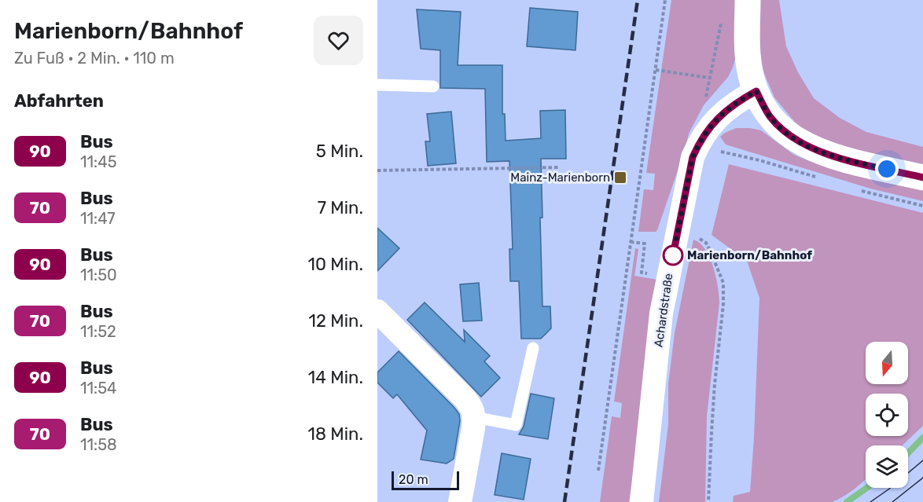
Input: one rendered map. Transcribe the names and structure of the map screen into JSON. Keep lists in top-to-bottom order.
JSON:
{
  "streets": {
    "street": ["Achardstraße"]
  },
  "places": {
    "transit": ["Mainz-Marienborn"],
    "other": ["Marienborn/Bahnhof"]
  },
  "lines": ["bus line 90"],
  "scale_bar": "20 m",
  "north": "bottom",
  "page": {
    "heading": [
      ["Marienborn/Bahnhof", "Zu Fuß · 2 Min. · 110 m"],
      "Abfahrten"
    ],
    "list": [
      {
        "mark": "90",
        "name": "Bus",
        "note": "11:45",
        "value": "5 Min."
      },
      {
        "mark": "70",
        "name": "Bus",
        "note": "11:47",
        "value": "7 Min."
      },
      {
        "mark": "90",
        "name": "Bus",
        "note": "11:50",
        "value": "10 Min."
      },
      {
        "mark": "70",
        "name": "Bus",
        "note": "11:52",
        "value": "12 Min."
      },
      {
        "mark": "90",
        "name": "Bus",
        "note": "11:54",
        "value": "14 Min."
      },
      {
        "mark": "70",
        "name": "Bus",
        "note": "11:58",
        "value": "18 Min."
      }
    ],
    "scale": "20 m"
  }
}
